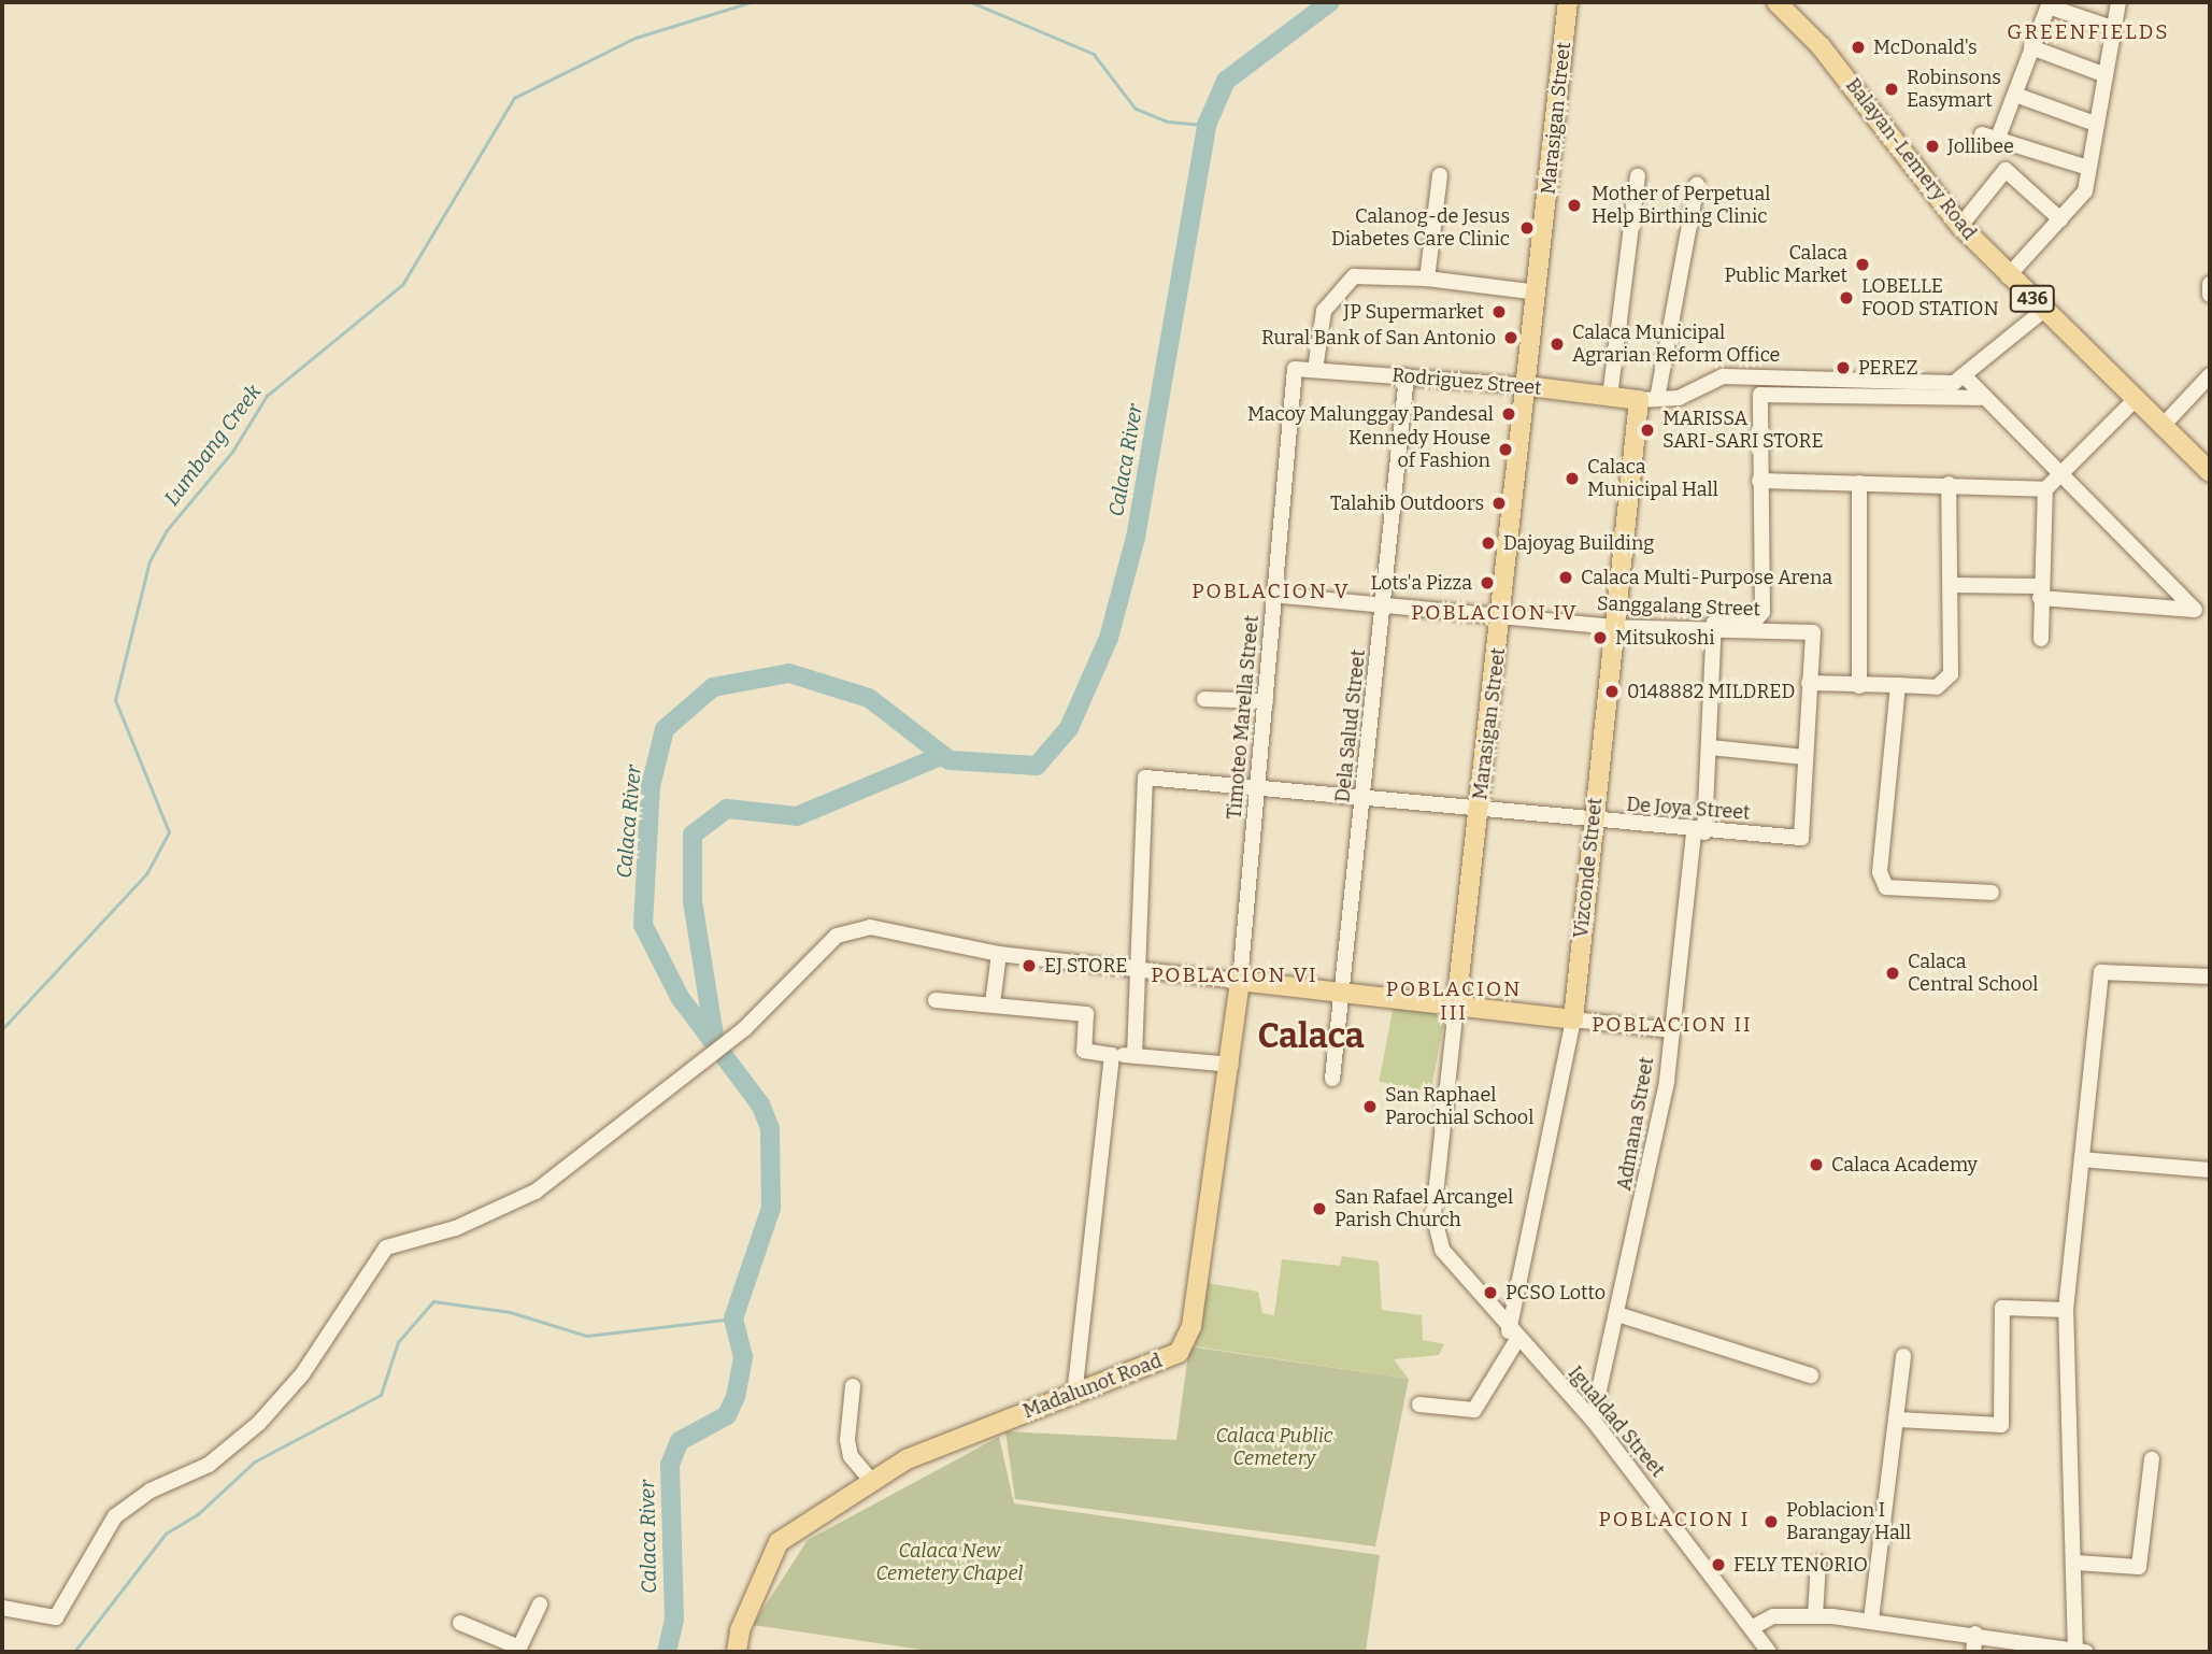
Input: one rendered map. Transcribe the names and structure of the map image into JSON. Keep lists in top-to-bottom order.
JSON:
{
  "streets": {
    "main road": [
      "Marasigan Street",
      "Balayan-Lemery Road",
      "436",
      "Rodriguez Street",
      "Vizconde Street",
      "Madalunot Road"
    ],
    "street": [
      "Sanggalang Street",
      "Timoteo Marella Street",
      "Dela Salud Street",
      "De Joya Street",
      "Admana Street",
      "Igualdad Street"
    ]
  },
  "crossings": [
    ["Marasigan Street", "Rodriguez Street"],
    ["Marasigan Street", "Sanggalang Street"],
    ["Marasigan Street", "De Joya Street"],
    ["Marasigan Street", "Vizconde Street"],
    ["Marasigan Street", "Igualdad Street"],
    ["Rodriguez Street", "Timoteo Marella Street"],
    ["Rodriguez Street", "Dela Salud Street"],
    ["Rodriguez Street", "Vizconde Street"],
    ["Sanggalang Street", "Timoteo Marella Street"],
    ["Sanggalang Street", "Dela Salud Street"],
    ["Sanggalang Street", "Vizconde Street"],
    ["Sanggalang Street", "Admana Street"],
    ["Timoteo Marella Street", "De Joya Street"],
    ["Timoteo Marella Street", "Madalunot Road"],
    ["Dela Salud Street", "De Joya Street"],
    ["De Joya Street", "Vizconde Street"],
    ["De Joya Street", "Admana Street"],
    ["Vizconde Street", "Igualdad Street"],
    ["Admana Street", "Igualdad Street"]
  ],
  "districts": [
    "GREENFIELDS",
    "POBLACION V",
    "POBLACION IV",
    "POBLACION VI",
    "POBLACION III",
    "POBLACION II",
    "Calaca",
    "POBLACION I"
  ],
  "water": ["Lumbang Creek", "Calaca River"],
  "parks": ["Calaca Public Cemetery", "Calaca New Cemetery Chapel"],
  "places": [
    "McDonald's",
    "Robinsons Easymart",
    "Jollibee",
    "Mother of Perpetual Help Birthing Clinic",
    "Calanog-de Jesus Diabetes Care Clinic",
    "Calaca Public Market",
    "LOBELLE FOOD STATION",
    "JP Supermarket",
    "Rural Bank of San Antonio",
    "Calaca Municipal Agrarian Reform Office",
    "PEREZ",
    "Macoy Malunggay Pandesal",
    "MARISSA SARI-SARI STORE",
    "Kennedy House of Fashion",
    "Calaca Municipal Hall",
    "Talahib Outdoors",
    "Dajoyag Building",
    "Calaca Multi-Purpose Arena",
    "Lots'a Pizza",
    "Mitsukoshi",
    "0148882 MILDRED",
    "EJ STORE",
    "Calaca Central School",
    "San Raphael Parochial School",
    "Calaca Academy",
    "San Rafael Arcangel Parish Church",
    "PCSO Lotto",
    "Poblacion I Barangay Hall",
    "FELY TENORIO"
  ]
}
